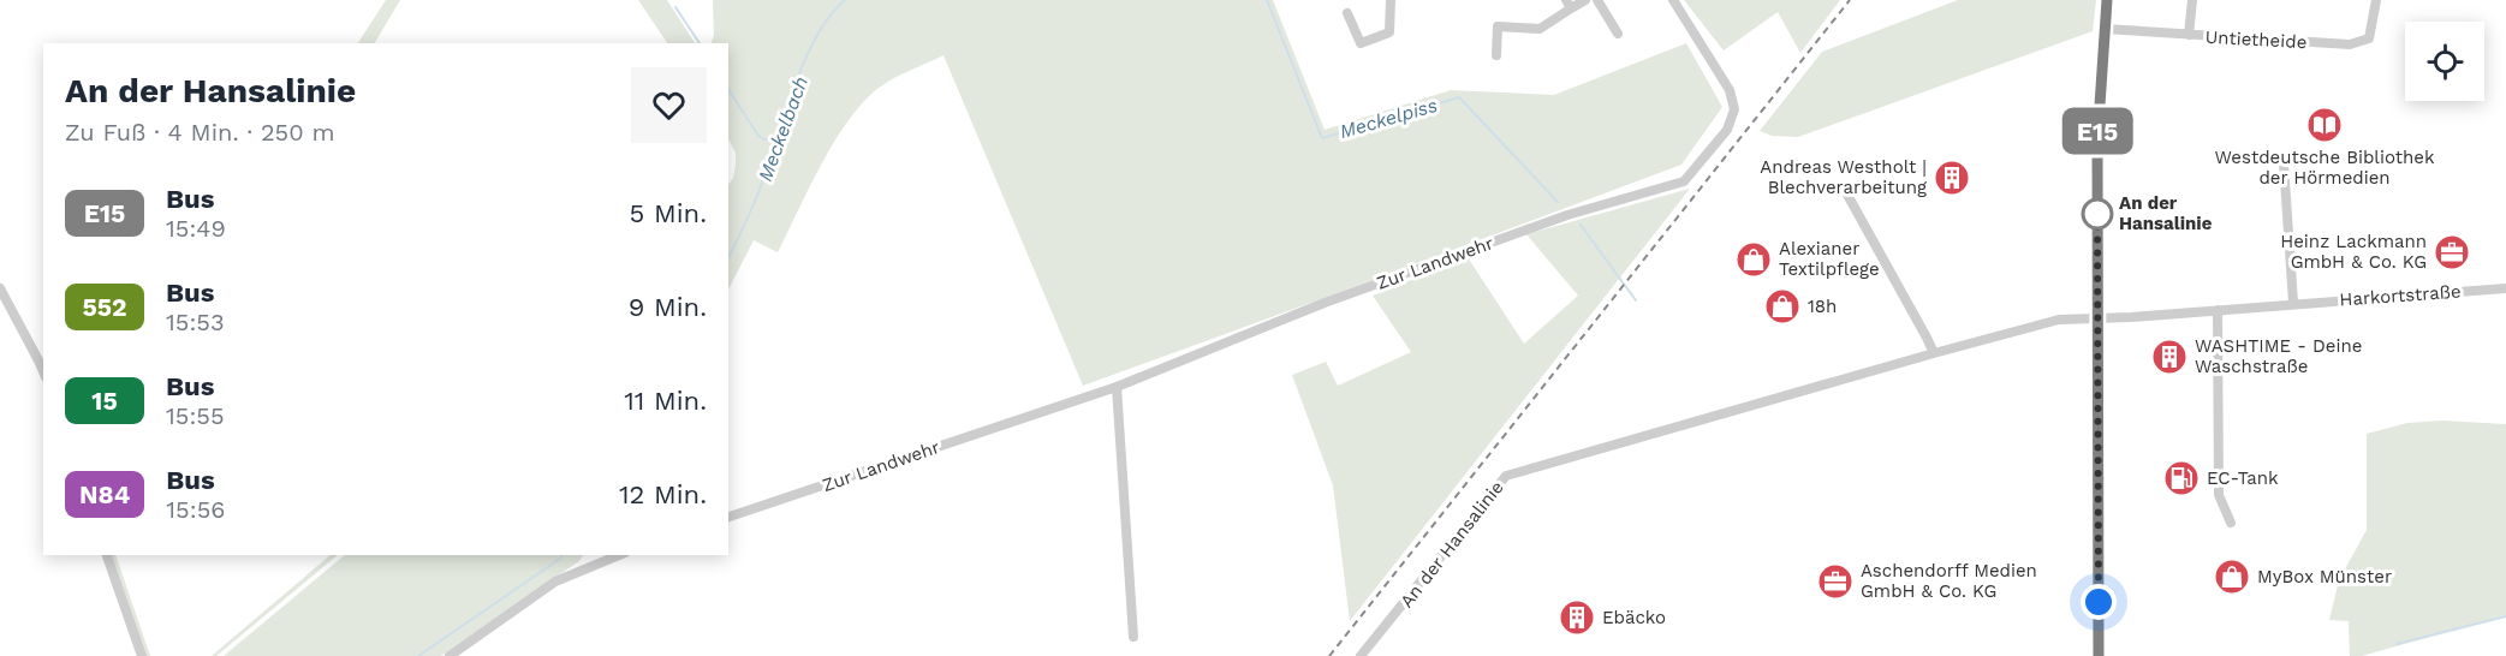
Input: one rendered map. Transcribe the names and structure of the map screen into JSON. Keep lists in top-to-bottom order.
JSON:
{
  "streets": {
    "street": [
      "Untietheide",
      "Zur Landwehr",
      "Harkortstraße",
      "An der Hansalinie"
    ]
  },
  "crossings": [
    ["Harkortstraße", "An der Hansalinie"]
  ],
  "water": ["Meckelpiss", "Meckelbach"],
  "places": {
    "library": ["Westdeutsche Bibliothek der Hörmedien"],
    "building": ["Andreas Westholt | Blechverarbeitung", "WASHTIME - Deine Waschstraße", "Ebäcko"],
    "other": ["An der Hansalinie"],
    "office": ["Heinz Lackmann GmbH & Co. KG", "Aschendorff Medien GmbH & Co. KG"],
    "shop": ["Alexianer Textilpflege", "18h", "MyBox Münster"],
    "fuel station": ["EC-Tank"]
  },
  "lines": ["bus line E15"],
  "page": {
    "on_map": "E15",
    "heading": ["An der Hansalinie", "Zu Fuß · 4 Min. · 250 m"],
    "list": [
      {
        "mark": "E15",
        "name": "Bus",
        "note": "15:49",
        "value": "5 Min."
      },
      {
        "mark": "552",
        "name": "Bus",
        "note": "15:53",
        "value": "9 Min."
      },
      {
        "mark": "15",
        "name": "Bus",
        "note": "15:55",
        "value": "11 Min."
      },
      {
        "mark": "N84",
        "name": "Bus",
        "note": "15:56",
        "value": "12 Min."
      }
    ]
  }
}
